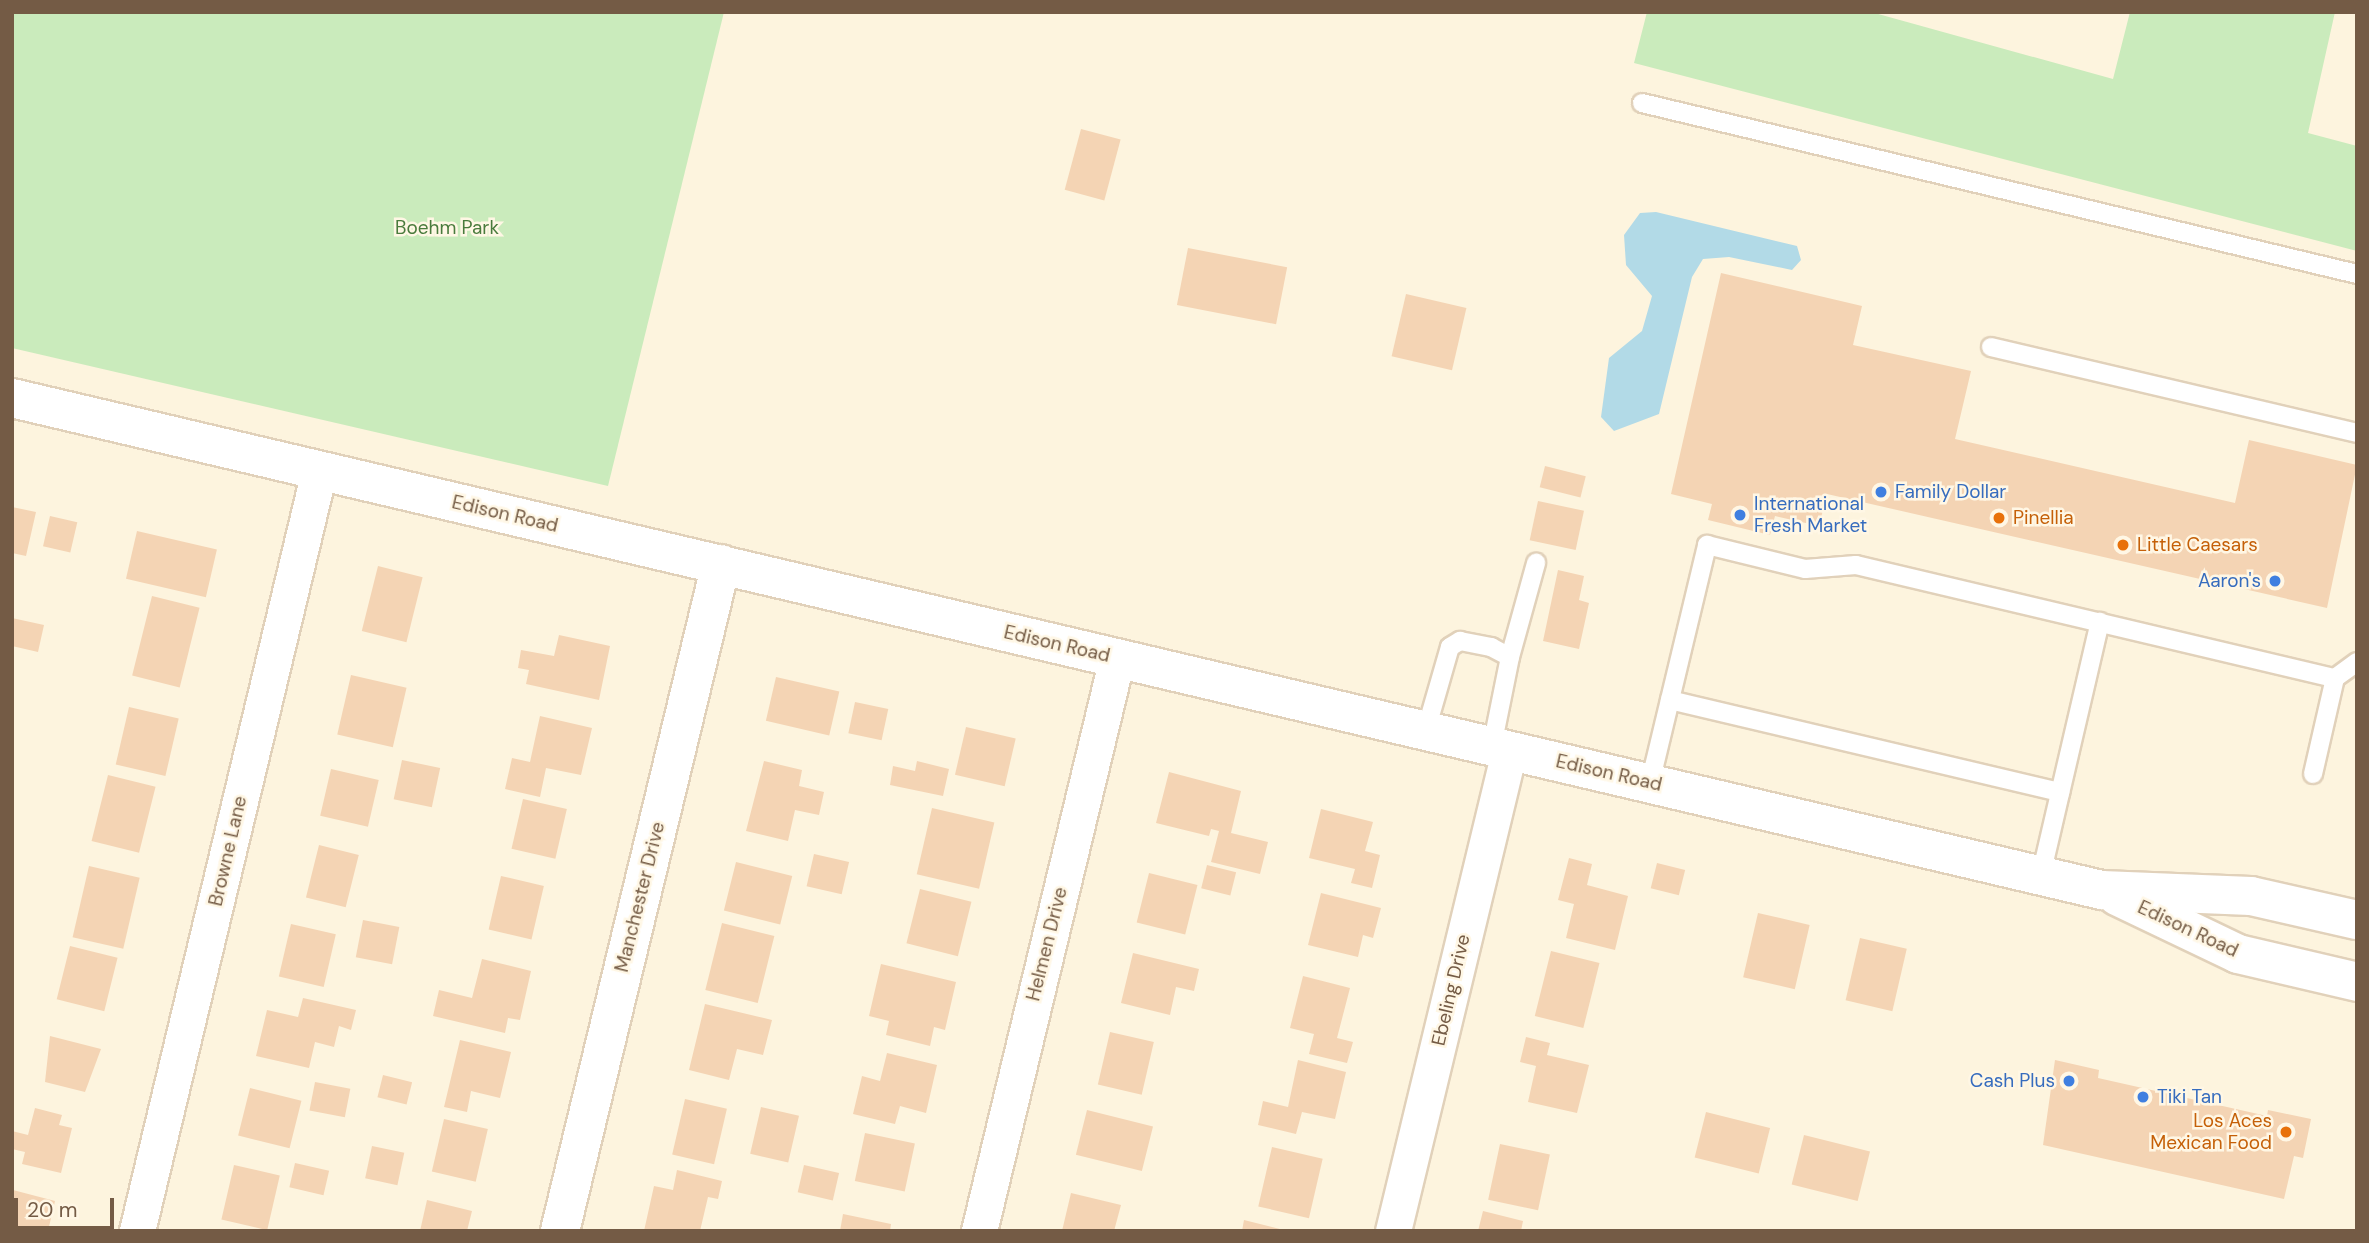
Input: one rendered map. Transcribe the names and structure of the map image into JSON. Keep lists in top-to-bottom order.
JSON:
{
  "streets": {
    "main road": ["Edison Road", "Manchester Drive"],
    "street": ["Browne Lane", "Helmen Drive", "Ebeling Drive"]
  },
  "crossings": [
    ["Edison Road", "Browne Lane"],
    ["Edison Road", "Manchester Drive"],
    ["Edison Road", "Helmen Drive"],
    ["Edison Road", "Ebeling Drive"]
  ],
  "parks": ["Boehm Park"],
  "places": [
    "Family Dollar",
    "International Fresh Market",
    "Pinellia",
    "Little Caesars",
    "Aaron's",
    "Cash Plus",
    "Tiki Tan",
    "Los Aces Mexican Food"
  ],
  "scale_bar": "20 m"
}
